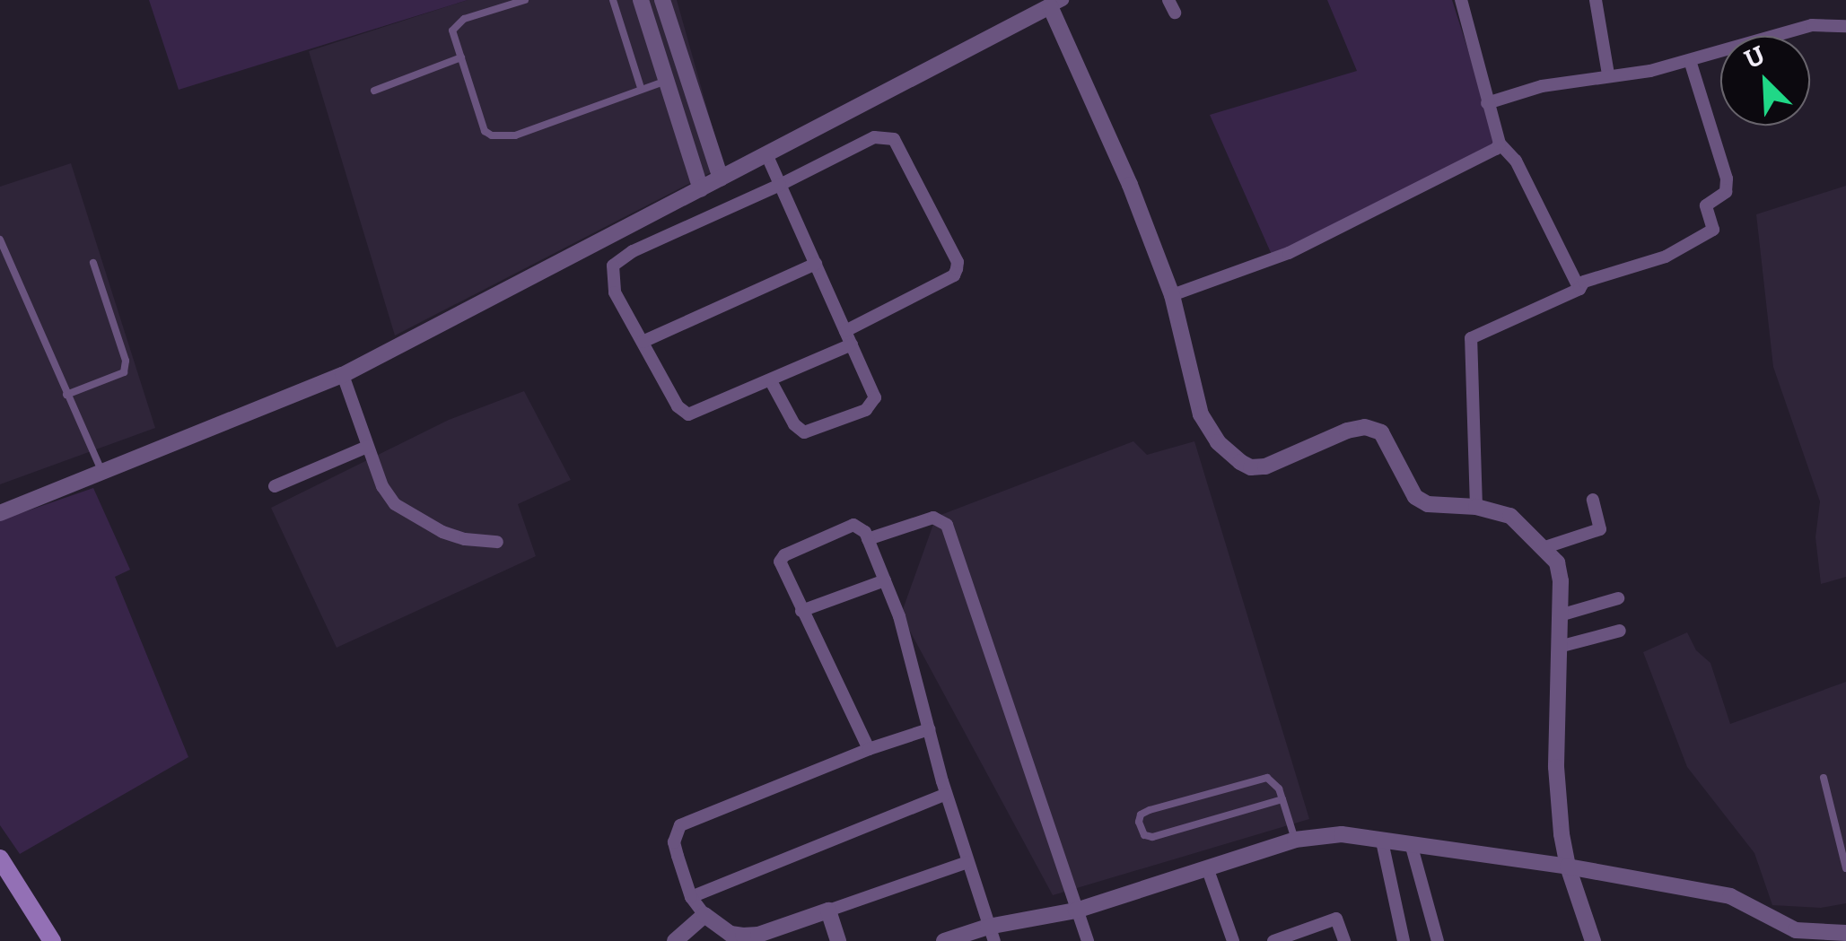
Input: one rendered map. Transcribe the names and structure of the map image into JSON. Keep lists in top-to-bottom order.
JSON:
{
  "north": "top left"
}
